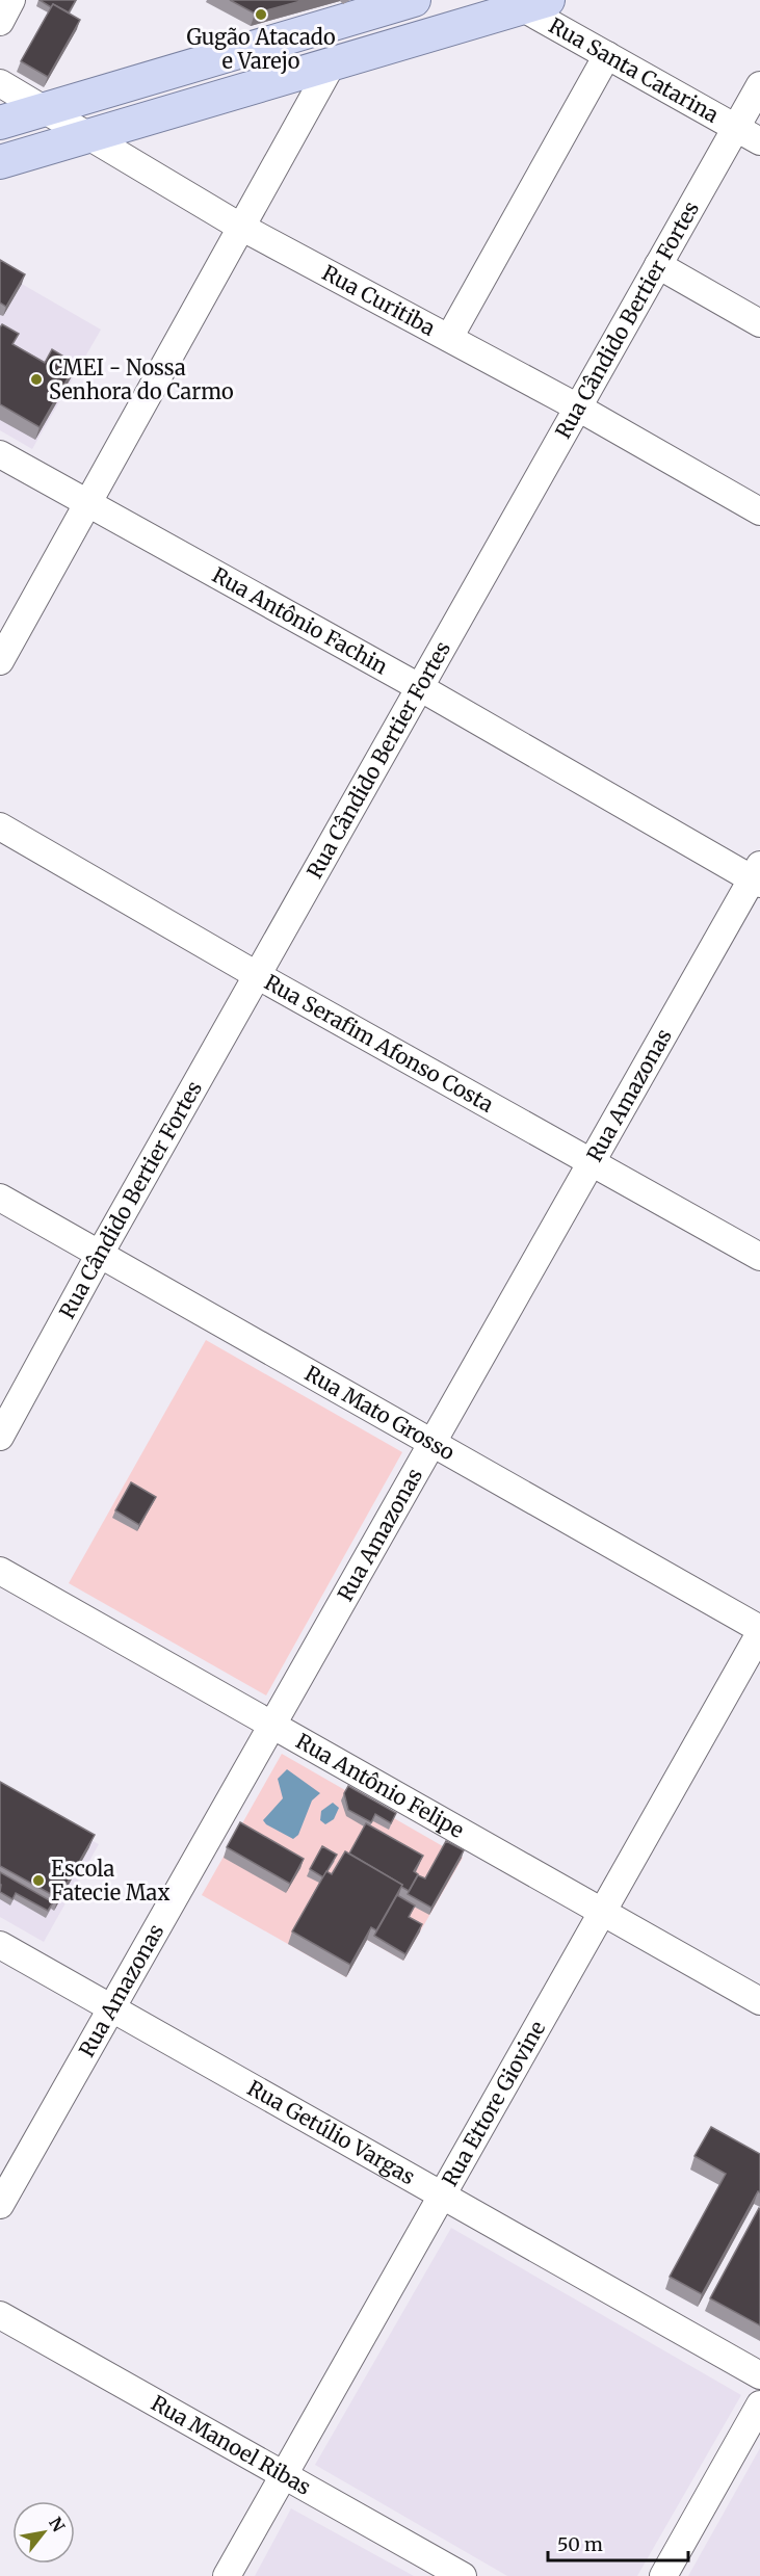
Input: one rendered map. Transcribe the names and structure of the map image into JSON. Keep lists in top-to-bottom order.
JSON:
{
  "streets": {
    "street": [
      "Rua Santa Catarina",
      "Rua Curitiba",
      "Rua Cândido Bertier Fortes",
      "Rua Antônio Fachin",
      "Rua Serafim Afonso Costa",
      "Rua Amazonas",
      "Rua Mato Grosso",
      "Rua Antônio Felipe",
      "Rua Ettore Giovine",
      "Rua Getúlio Vargas",
      "Rua Manoel Ribas"
    ]
  },
  "crossings": [
    ["Rua Santa Catarina", "Rua Cândido Bertier Fortes"],
    ["Rua Curitiba", "Rua Cândido Bertier Fortes"],
    ["Rua Cândido Bertier Fortes", "Rua Antônio Fachin"],
    ["Rua Cândido Bertier Fortes", "Rua Serafim Afonso Costa"],
    ["Rua Cândido Bertier Fortes", "Rua Mato Grosso"],
    ["Rua Antônio Fachin", "Rua Amazonas"],
    ["Rua Serafim Afonso Costa", "Rua Amazonas"],
    ["Rua Amazonas", "Rua Mato Grosso"],
    ["Rua Amazonas", "Rua Antônio Felipe"],
    ["Rua Amazonas", "Rua Getúlio Vargas"],
    ["Rua Mato Grosso", "Rua Ettore Giovine"],
    ["Rua Antônio Felipe", "Rua Ettore Giovine"],
    ["Rua Ettore Giovine", "Rua Getúlio Vargas"],
    ["Rua Ettore Giovine", "Rua Manoel Ribas"]
  ],
  "places": ["Gugão Atacado e Varejo", "CMEI - Nossa Senhora do Carmo", "Escola Fatecie Max"],
  "scale_bar": "50 m",
  "north": "top right"
}
